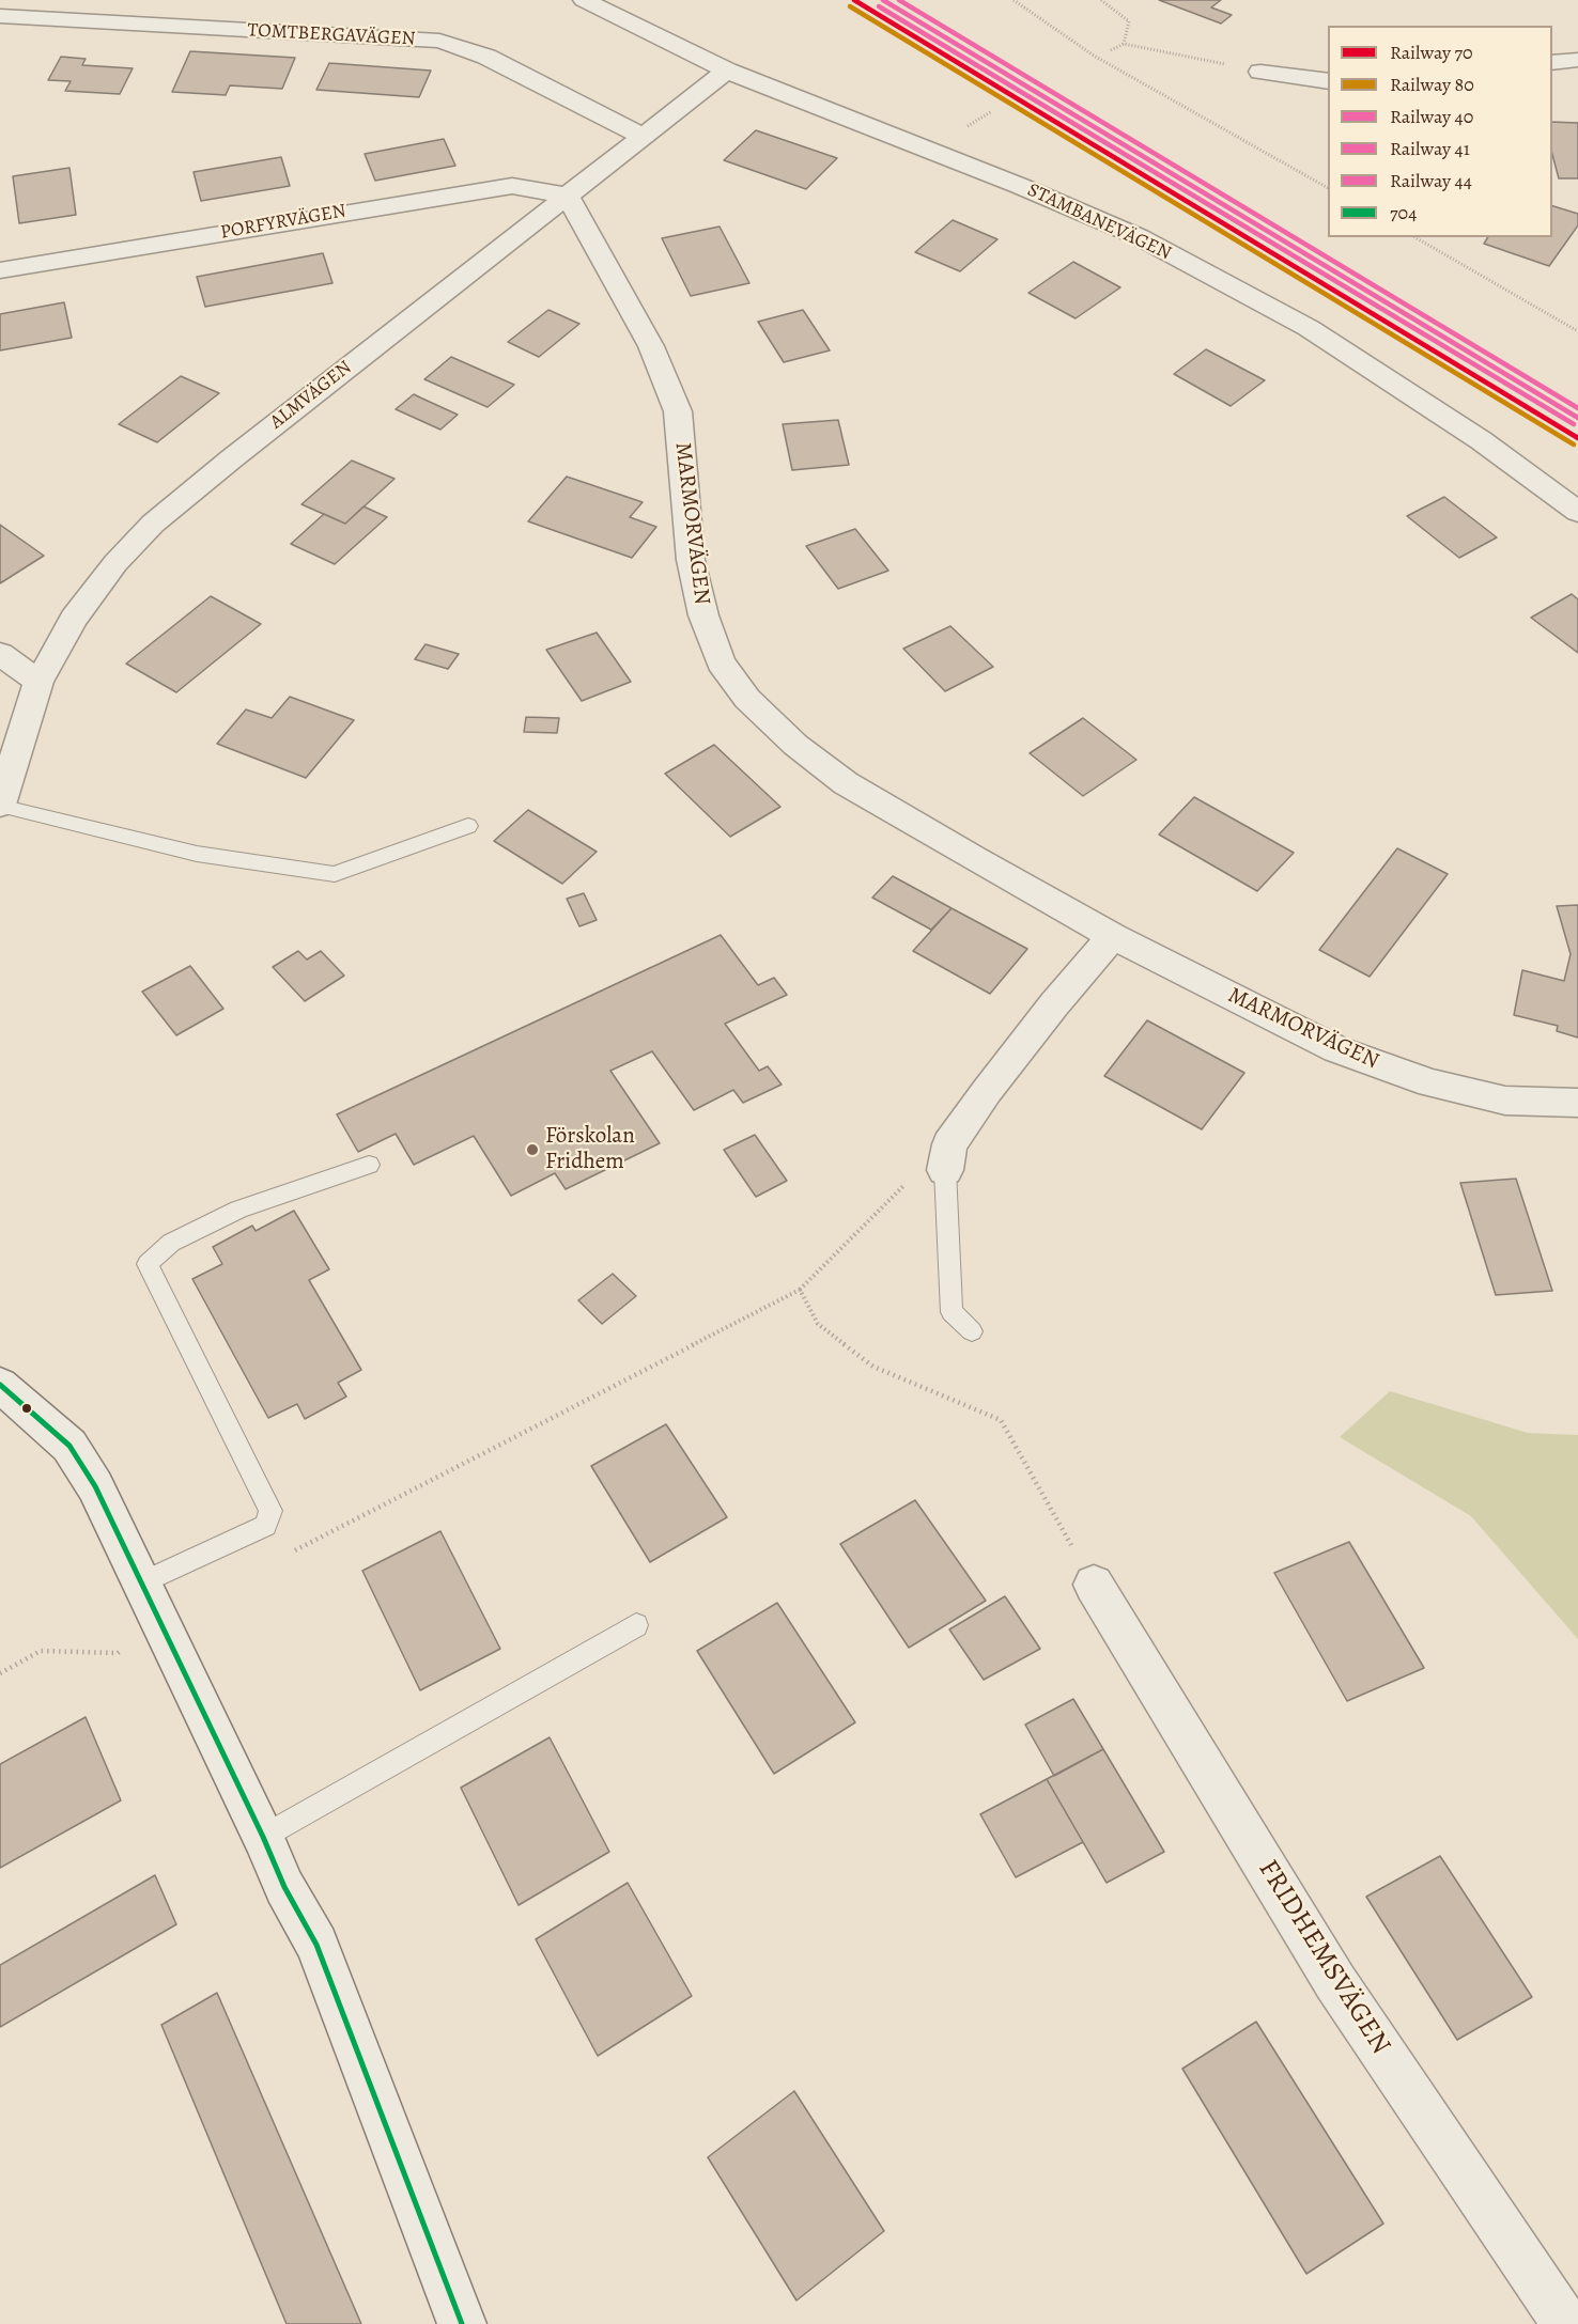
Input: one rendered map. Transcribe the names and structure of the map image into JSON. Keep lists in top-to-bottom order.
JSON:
{
  "streets": {
    "street": [
      "TOMTBERGAVÄGEN",
      "PORFYRVÄGEN",
      "STAMBANEVÄGEN",
      "ALMVÄGEN",
      "MARMORVÄGEN",
      "FRIDHEMSVÄGEN"
    ]
  },
  "crossings": [
    ["TOMTBERGAVÄGEN", "ALMVÄGEN"],
    ["PORFYRVÄGEN", "ALMVÄGEN"],
    ["PORFYRVÄGEN", "MARMORVÄGEN"],
    ["STAMBANEVÄGEN", "ALMVÄGEN"],
    ["ALMVÄGEN", "MARMORVÄGEN"]
  ],
  "places": ["Förskolan Fridhem"],
  "lines": [
    "rail line 70",
    "rail line 40",
    "rail line 44",
    "rail line 80",
    "rail line 41",
    "transit line 704"
  ],
  "legend": [
    "Railway 70",
    "Railway 80",
    "Railway 40",
    "Railway 41",
    "Railway 44",
    "704"
  ]
}
